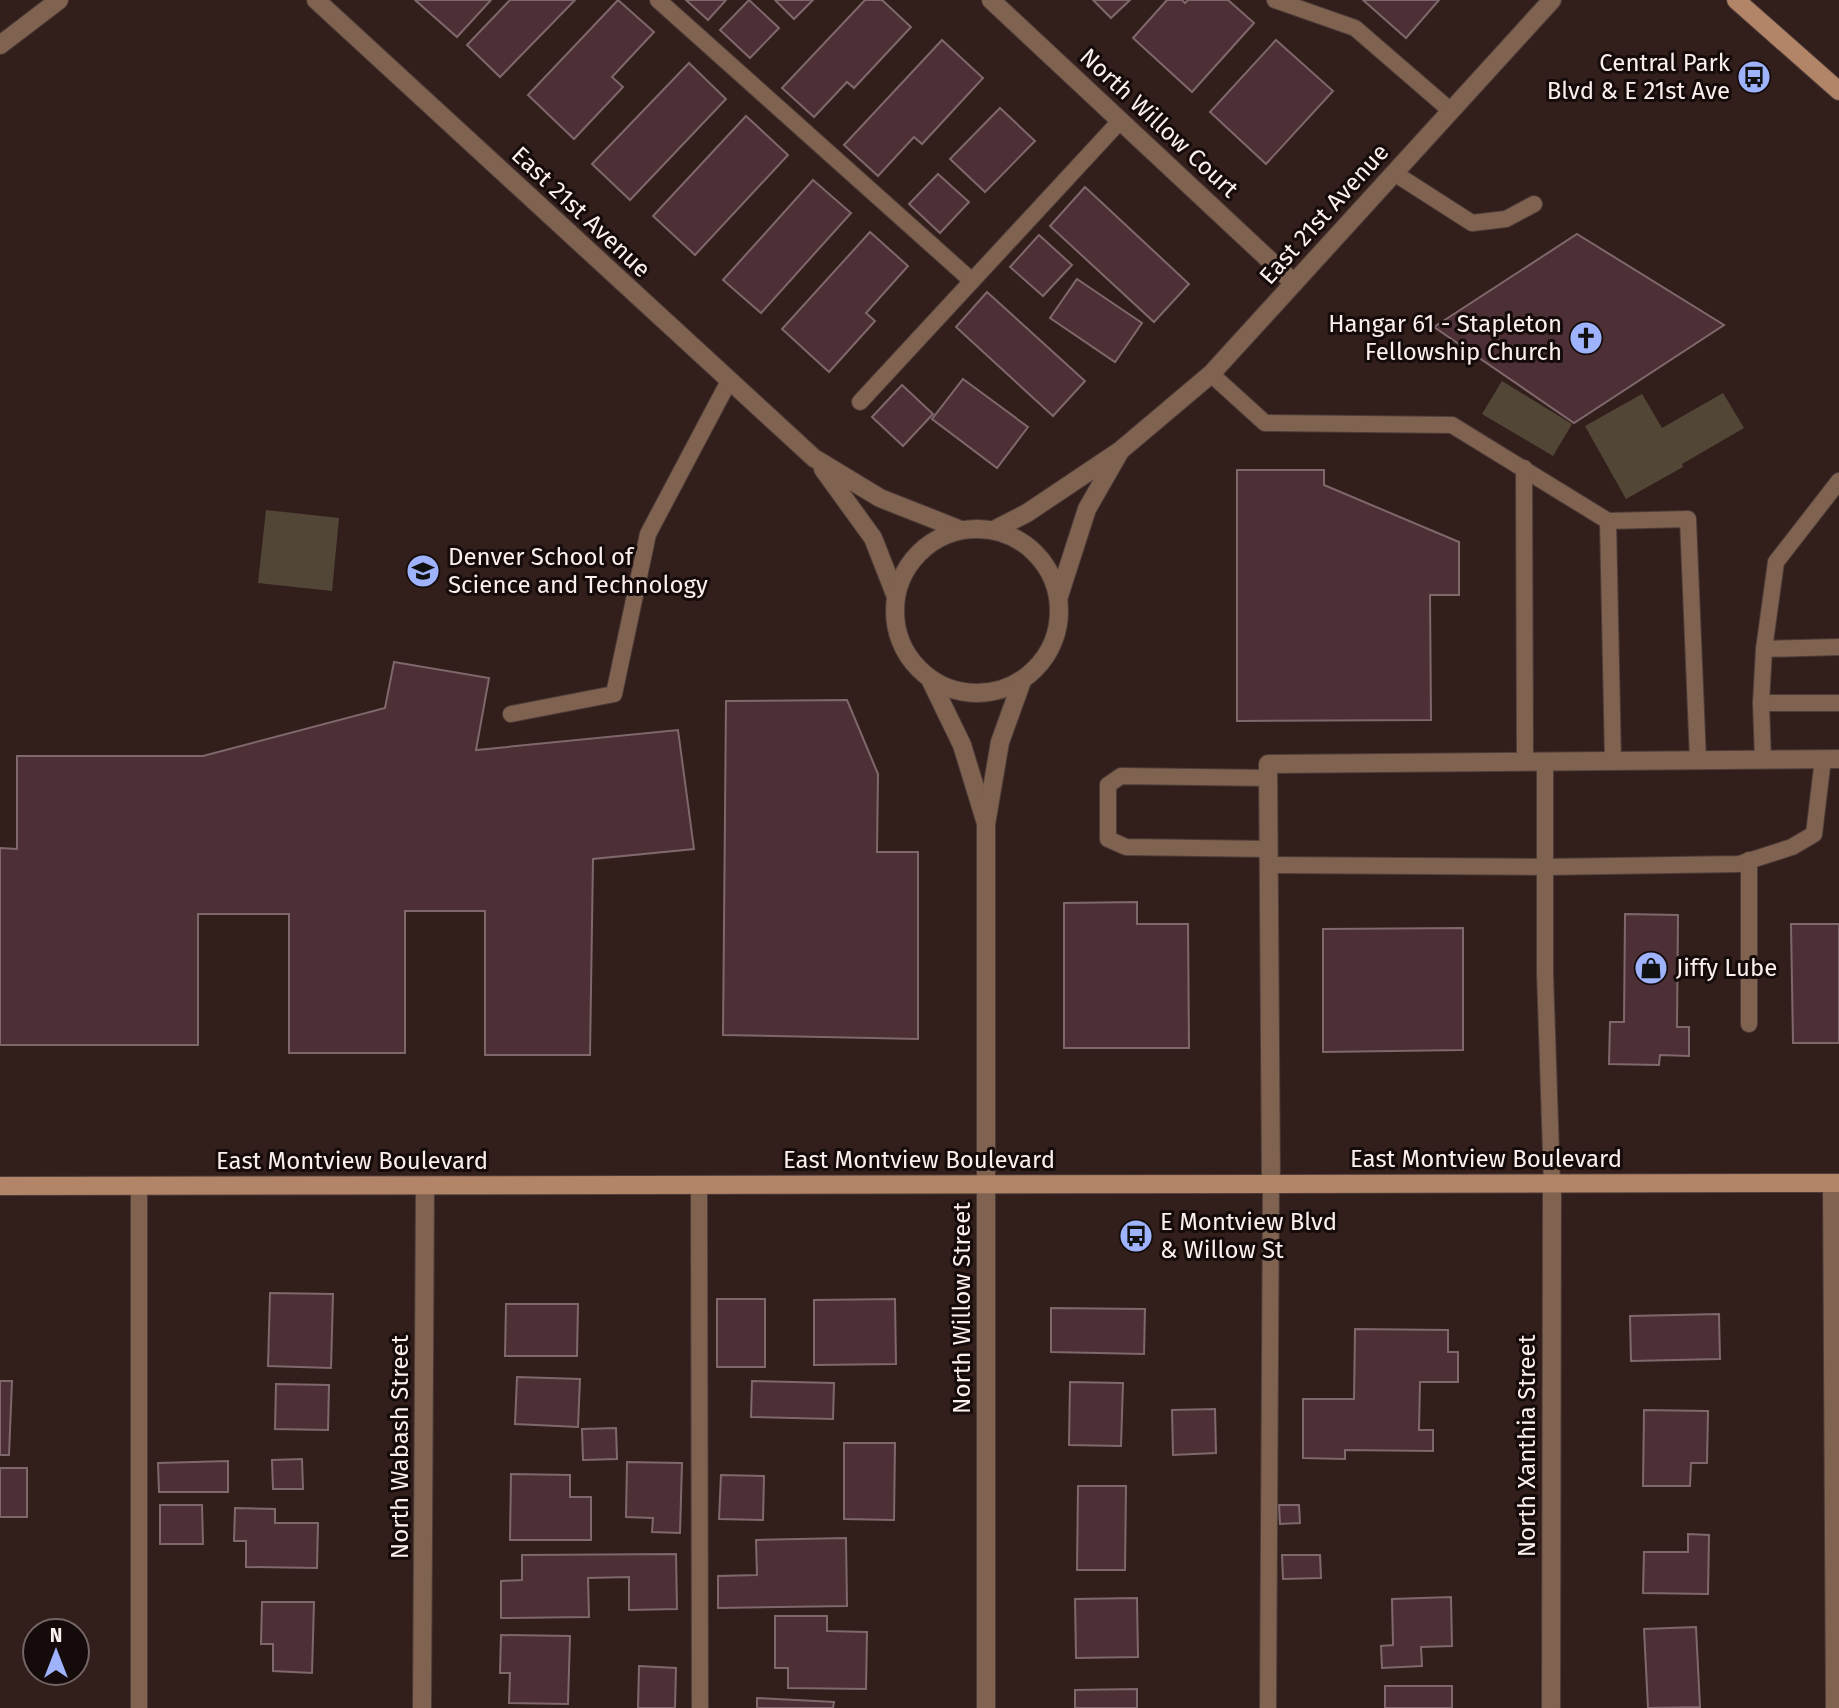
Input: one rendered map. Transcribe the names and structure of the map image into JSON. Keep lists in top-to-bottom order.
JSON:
{
  "streets": {
    "main road": ["East Montview Boulevard"],
    "street": [
      "North Willow Court",
      "East 21st Avenue",
      "North Willow Street",
      "North Xanthia Street",
      "North Wabash Street"
    ]
  },
  "crossings": [
    ["North Willow Court", "East 21st Avenue"],
    ["East 21st Avenue", "North Willow Street"],
    ["East Montview Boulevard", "North Willow Street"],
    ["East Montview Boulevard", "North Xanthia Street"],
    ["East Montview Boulevard", "North Wabash Street"]
  ],
  "places": {
    "bus stop": ["Central Park Blvd & E 21st Ave", "E Montview Blvd & Willow St"],
    "church": ["Hangar 61 - Stapleton Fellowship Church"],
    "school or university": ["Denver School of Science and Technology"],
    "shop": ["Jiffy Lube"]
  },
  "north": "top"
}
